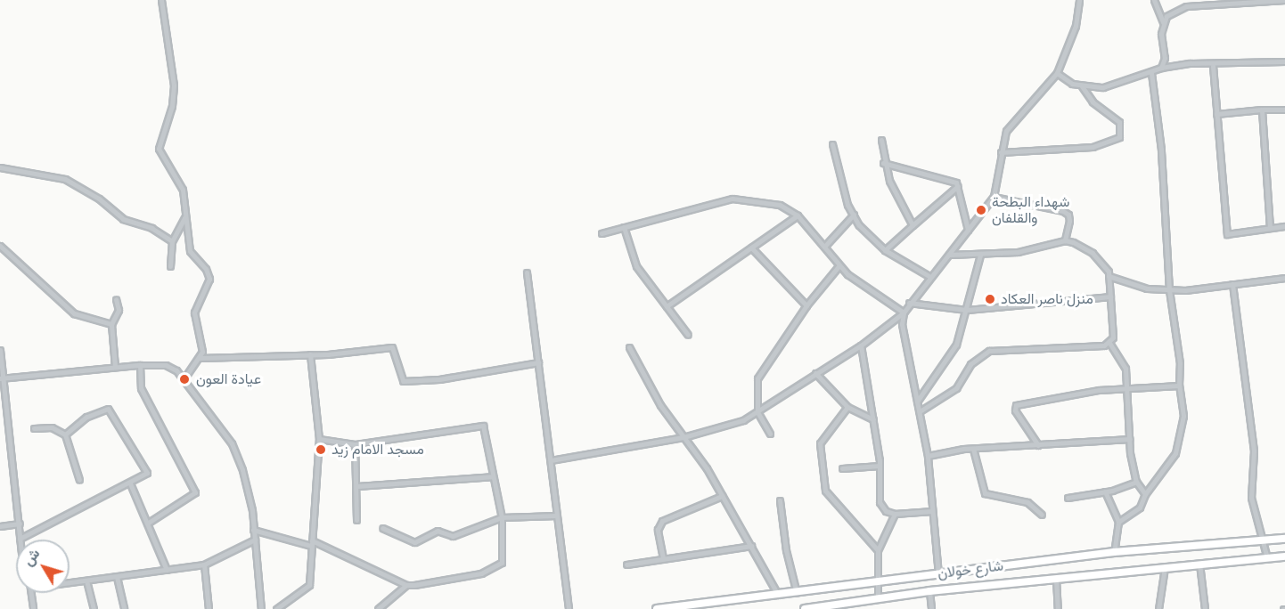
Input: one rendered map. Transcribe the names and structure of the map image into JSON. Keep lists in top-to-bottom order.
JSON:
{
  "streets": {
    "main road": ["شارع خولان"]
  },
  "places": [
    "شهداء البطحة والقلفان",
    "منزل ناصر العكاد",
    "عيادة العون",
    "مسجد الامام زيد"
  ],
  "north": "top left"
}
